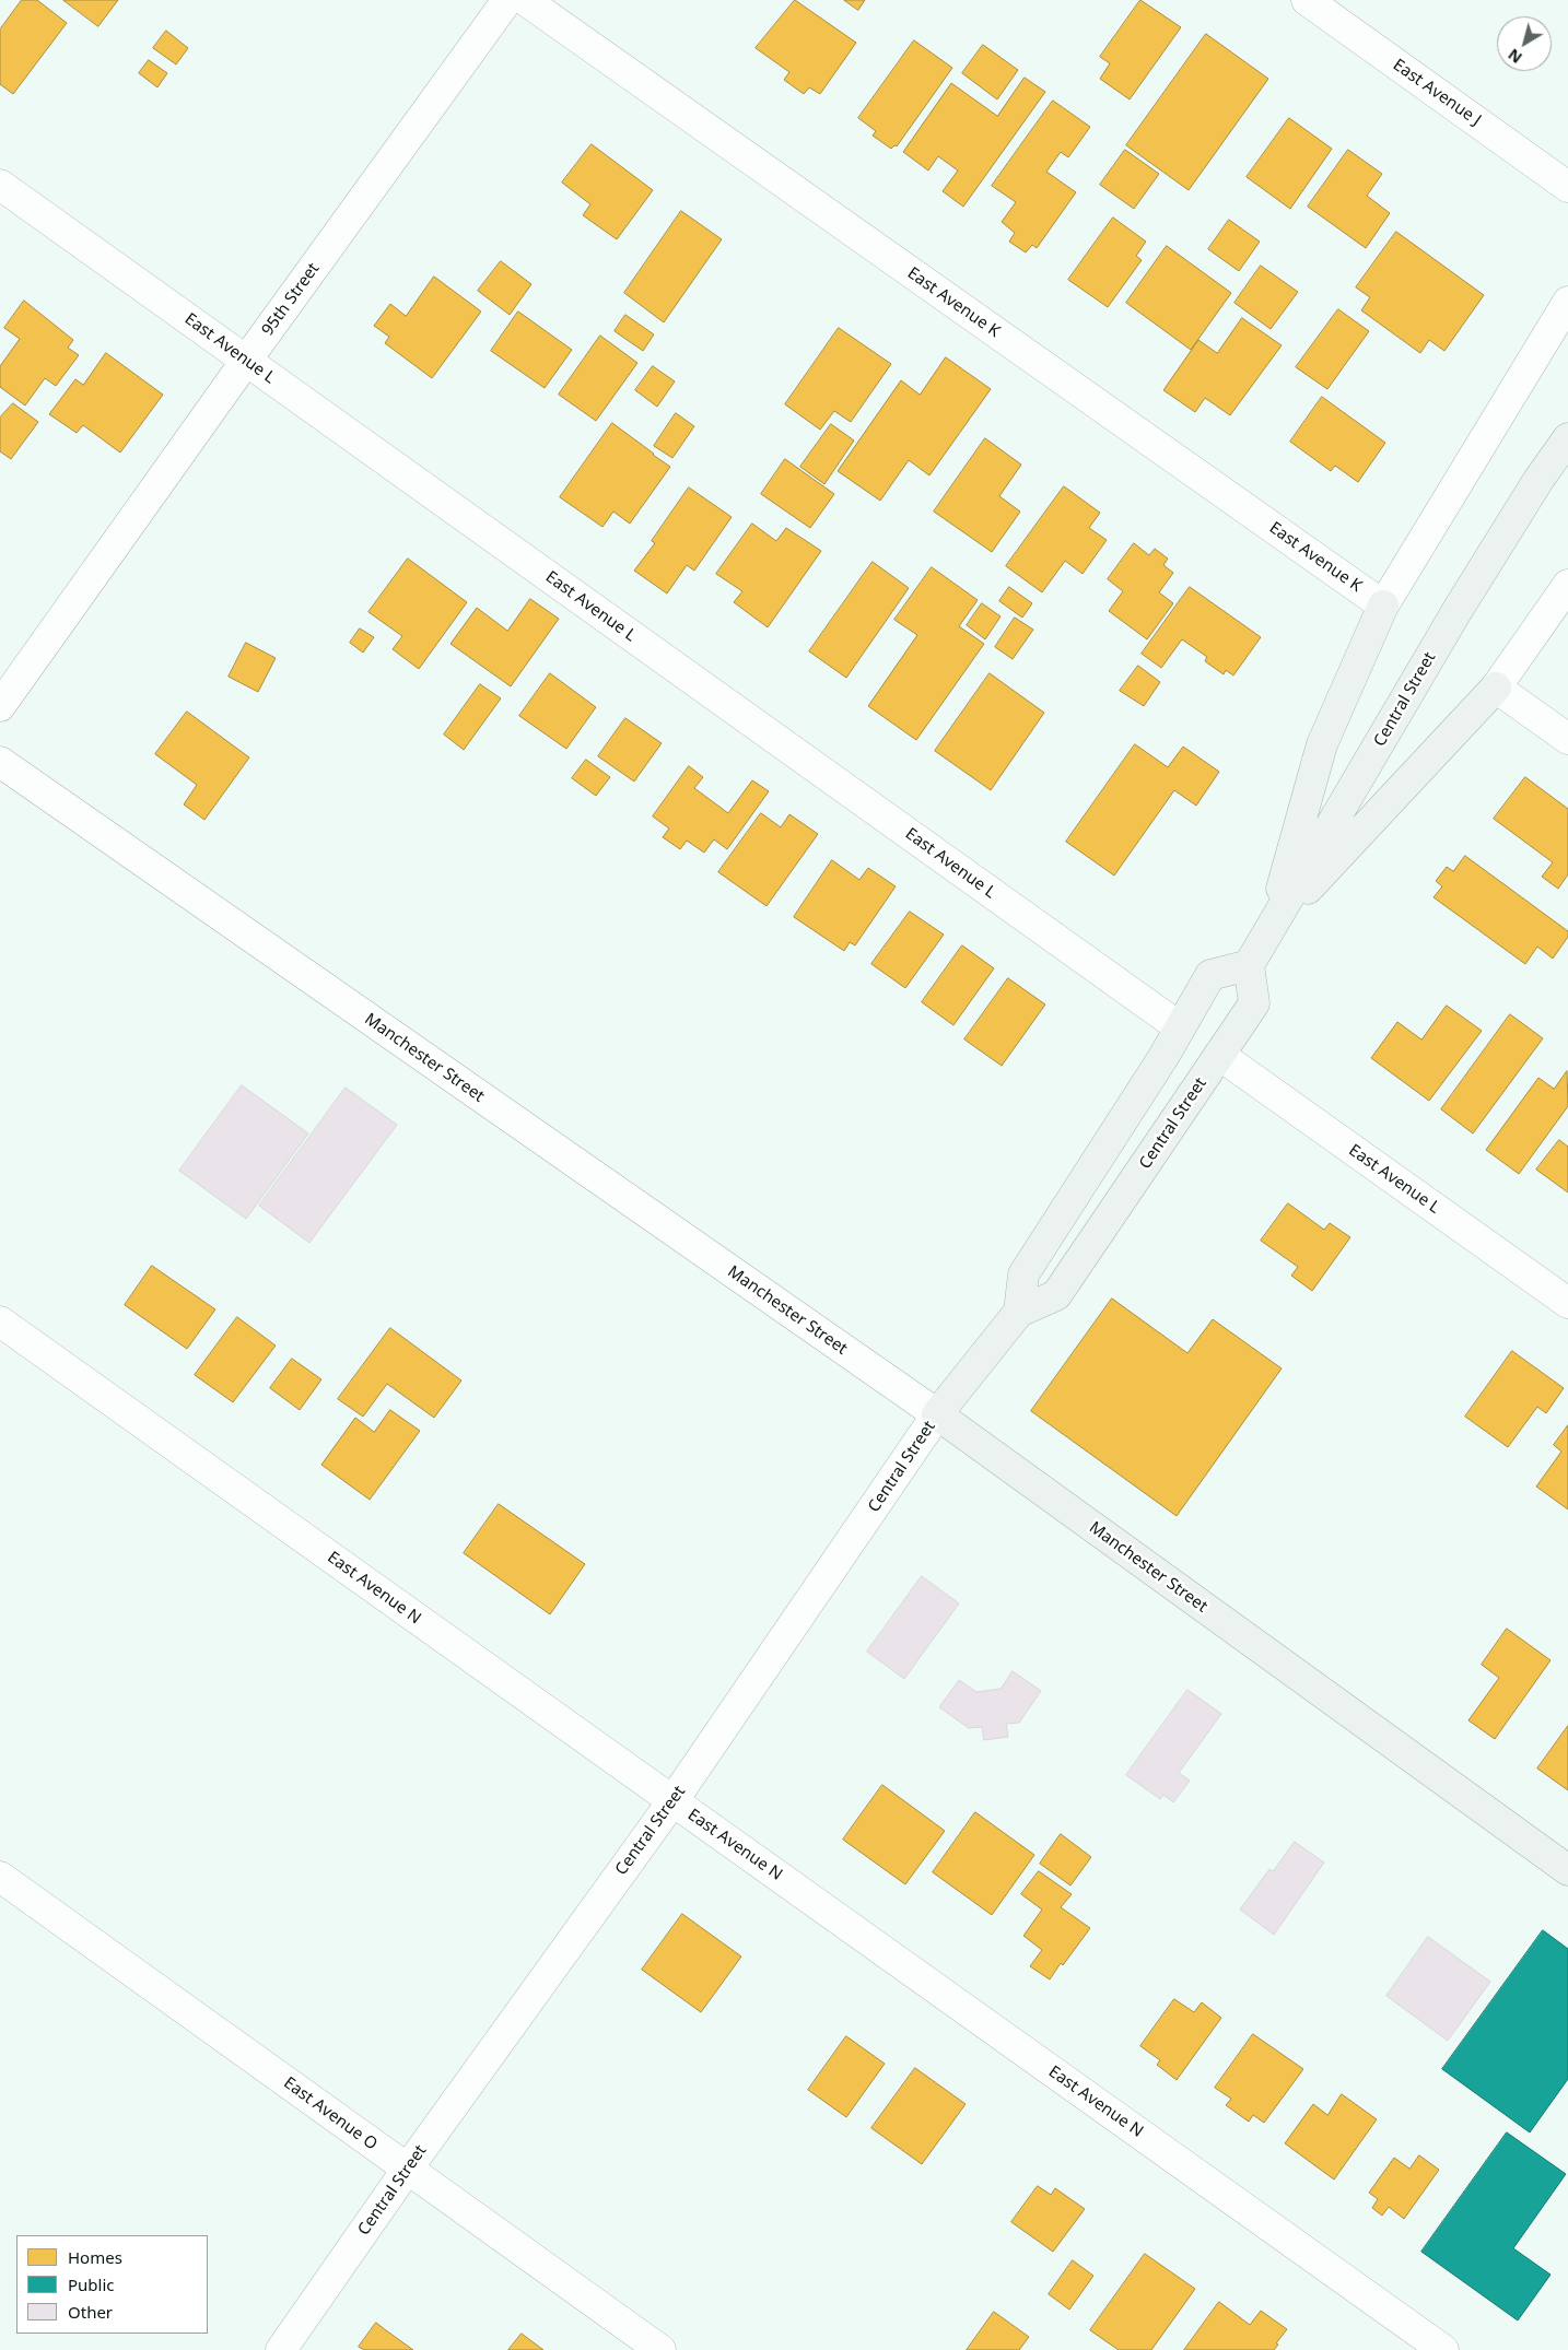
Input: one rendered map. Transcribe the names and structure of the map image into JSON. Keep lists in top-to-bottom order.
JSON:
{
  "streets": {
    "main road": ["Central Street", "Manchester Street"],
    "street": [
      "East Avenue J",
      "95th Street",
      "East Avenue K",
      "East Avenue L",
      "East Avenue N",
      "East Avenue O"
    ]
  },
  "crossings": [
    ["95th Street", "East Avenue L"],
    ["East Avenue L", "Central Street"],
    ["Central Street", "Manchester Street"],
    ["Central Street", "East Avenue N"],
    ["Central Street", "East Avenue O"]
  ],
  "legend": ["Homes", "Public", "Other"],
  "north": "bottom left"
}
